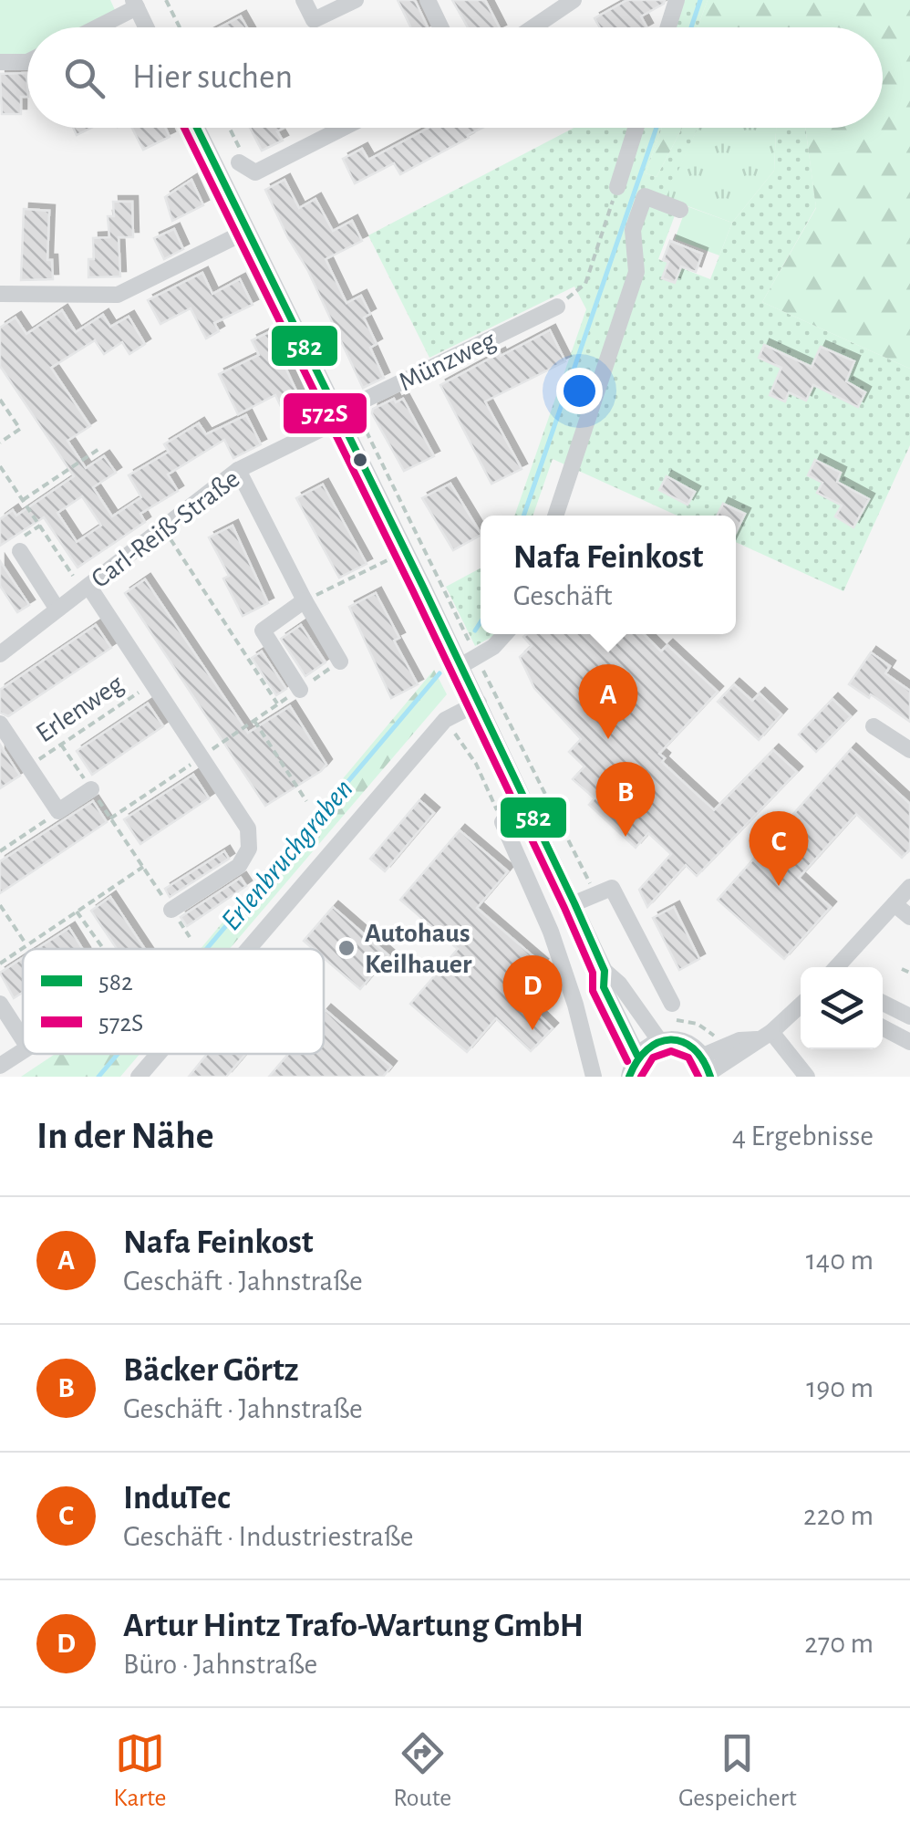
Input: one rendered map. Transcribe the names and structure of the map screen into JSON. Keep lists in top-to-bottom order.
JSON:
{
  "streets": {
    "street": ["Münzweg", "Carl-Reiß-Straße"],
    "path": ["Erlenweg"]
  },
  "crossings": [
    ["Münzweg", "Carl-Reiß-Straße"]
  ],
  "water": ["Erlenbruchgraben"],
  "places": ["Autohaus Keilhauer"],
  "lines": ["transit line 582", "transit line 572S"],
  "legend": ["582", "572S"],
  "page": {
    "search": "Hier suchen",
    "popup": ["Nafa Feinkost", "Geschäft"],
    "pins": [
      "A",
      "B",
      "C",
      "D"
    ],
    "heading": ["In der Nähe", "4 Ergebnisse"],
    "list": [
      {
        "mark": "A",
        "name": "Nafa Feinkost",
        "note": "Geschäft · Jahnstraße",
        "value": "140 m"
      },
      {
        "mark": "B",
        "name": "Bäcker Görtz",
        "note": "Geschäft · Jahnstraße",
        "value": "190 m"
      },
      {
        "mark": "C",
        "name": "InduTec",
        "note": "Geschäft · Industriestraße",
        "value": "220 m"
      },
      {
        "mark": "D",
        "name": "Artur Hintz Trafo-Wartung GmbH",
        "note": "Büro · Jahnstraße",
        "value": "270 m"
      }
    ],
    "nav": ["Karte", "Route", "Gespeichert"]
  }
}
